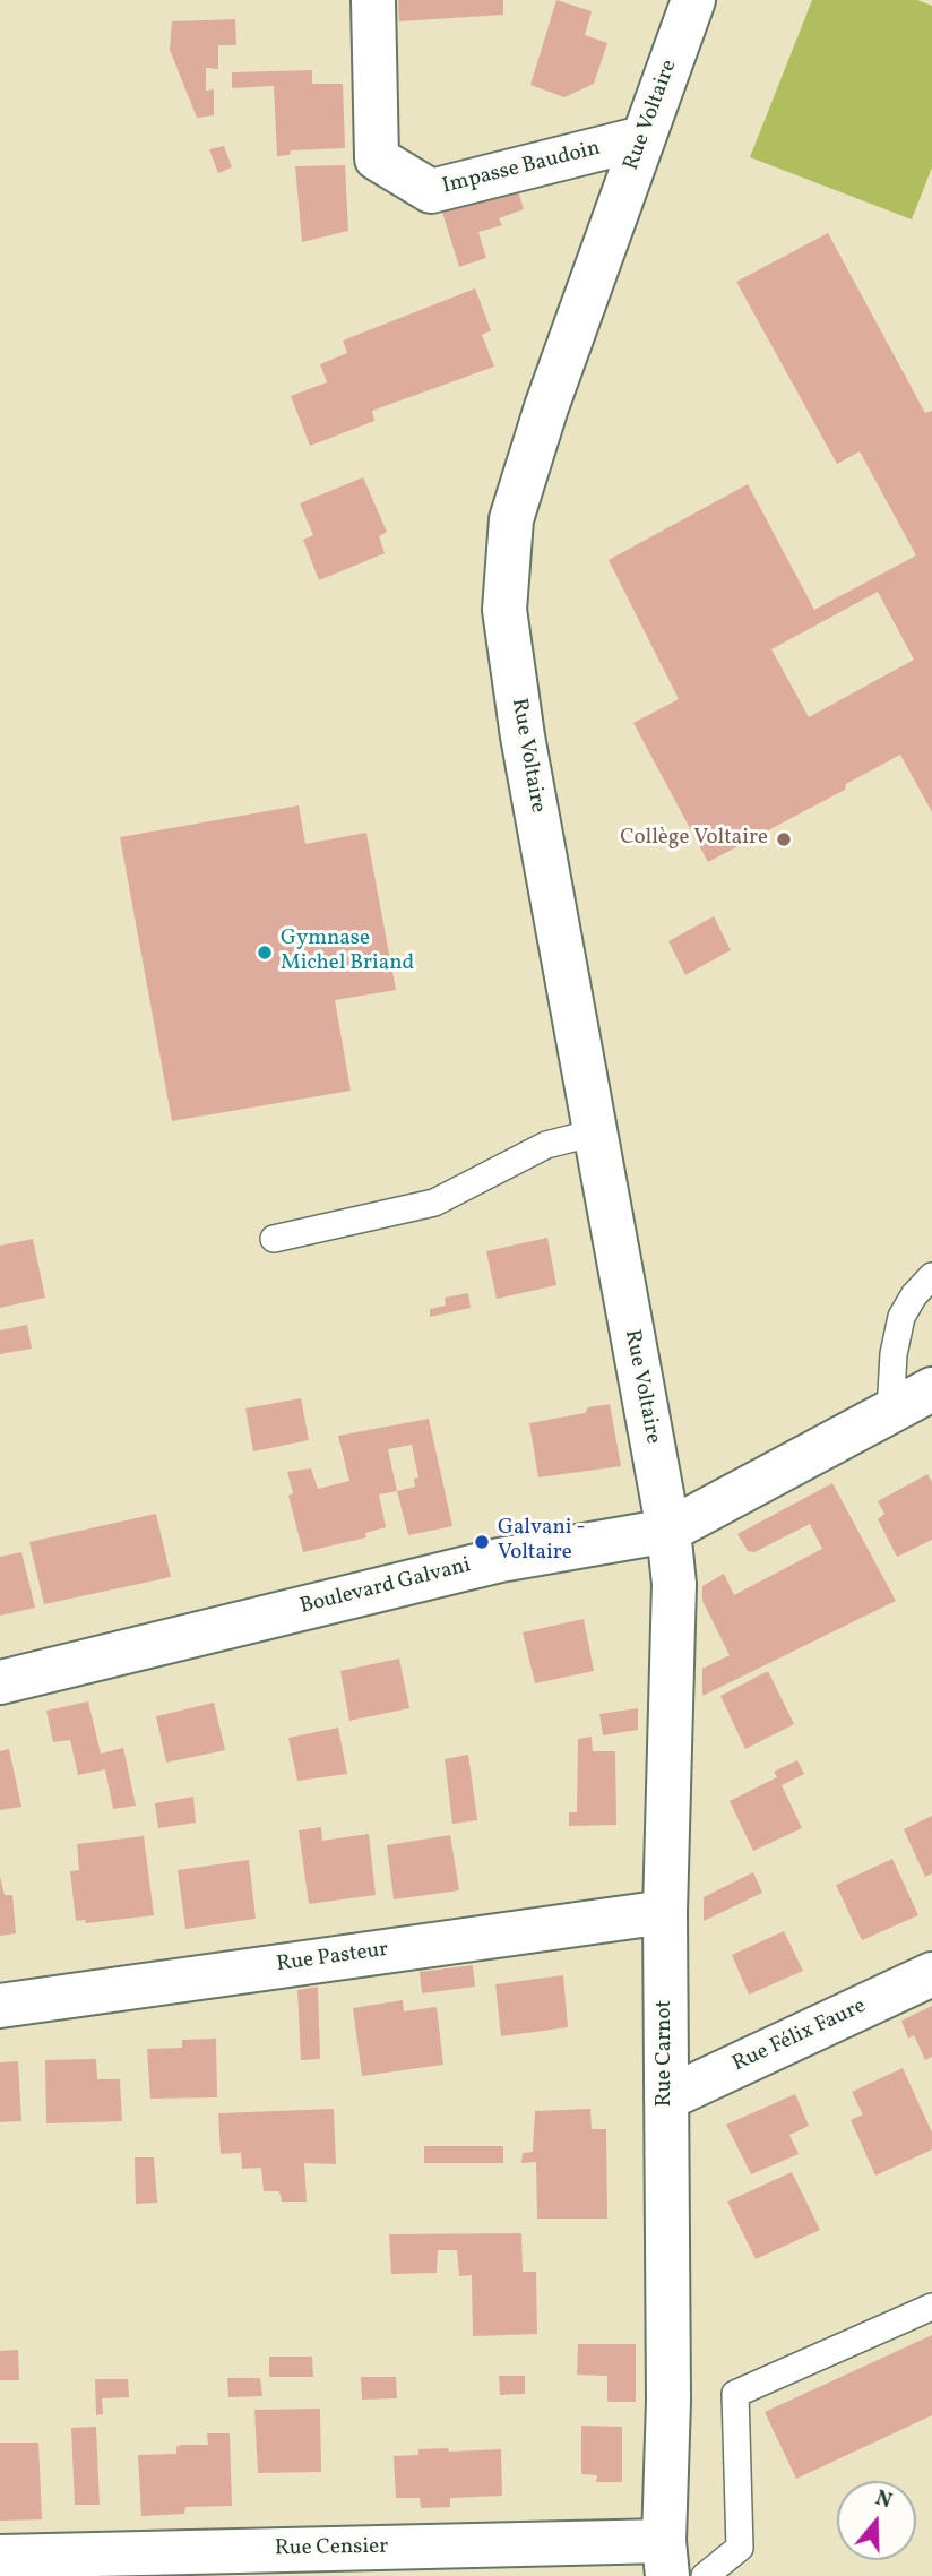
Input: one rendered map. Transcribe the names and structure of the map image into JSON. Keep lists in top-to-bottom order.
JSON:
{
  "streets": {
    "street": [
      "Rue Voltaire",
      "Impasse Baudoin",
      "Boulevard Galvani",
      "Rue Pasteur",
      "Rue Félix Faure",
      "Rue Carnot",
      "Rue Censier"
    ]
  },
  "crossings": [
    ["Rue Voltaire", "Impasse Baudoin"],
    ["Rue Voltaire", "Boulevard Galvani"],
    ["Rue Voltaire", "Rue Carnot"],
    ["Boulevard Galvani", "Rue Carnot"],
    ["Rue Pasteur", "Rue Carnot"],
    ["Rue Félix Faure", "Rue Carnot"],
    ["Rue Carnot", "Rue Censier"]
  ],
  "places": ["Collège Voltaire", "Gymnase Michel Briand", "Galvani - Voltaire"],
  "north": "top"
}
